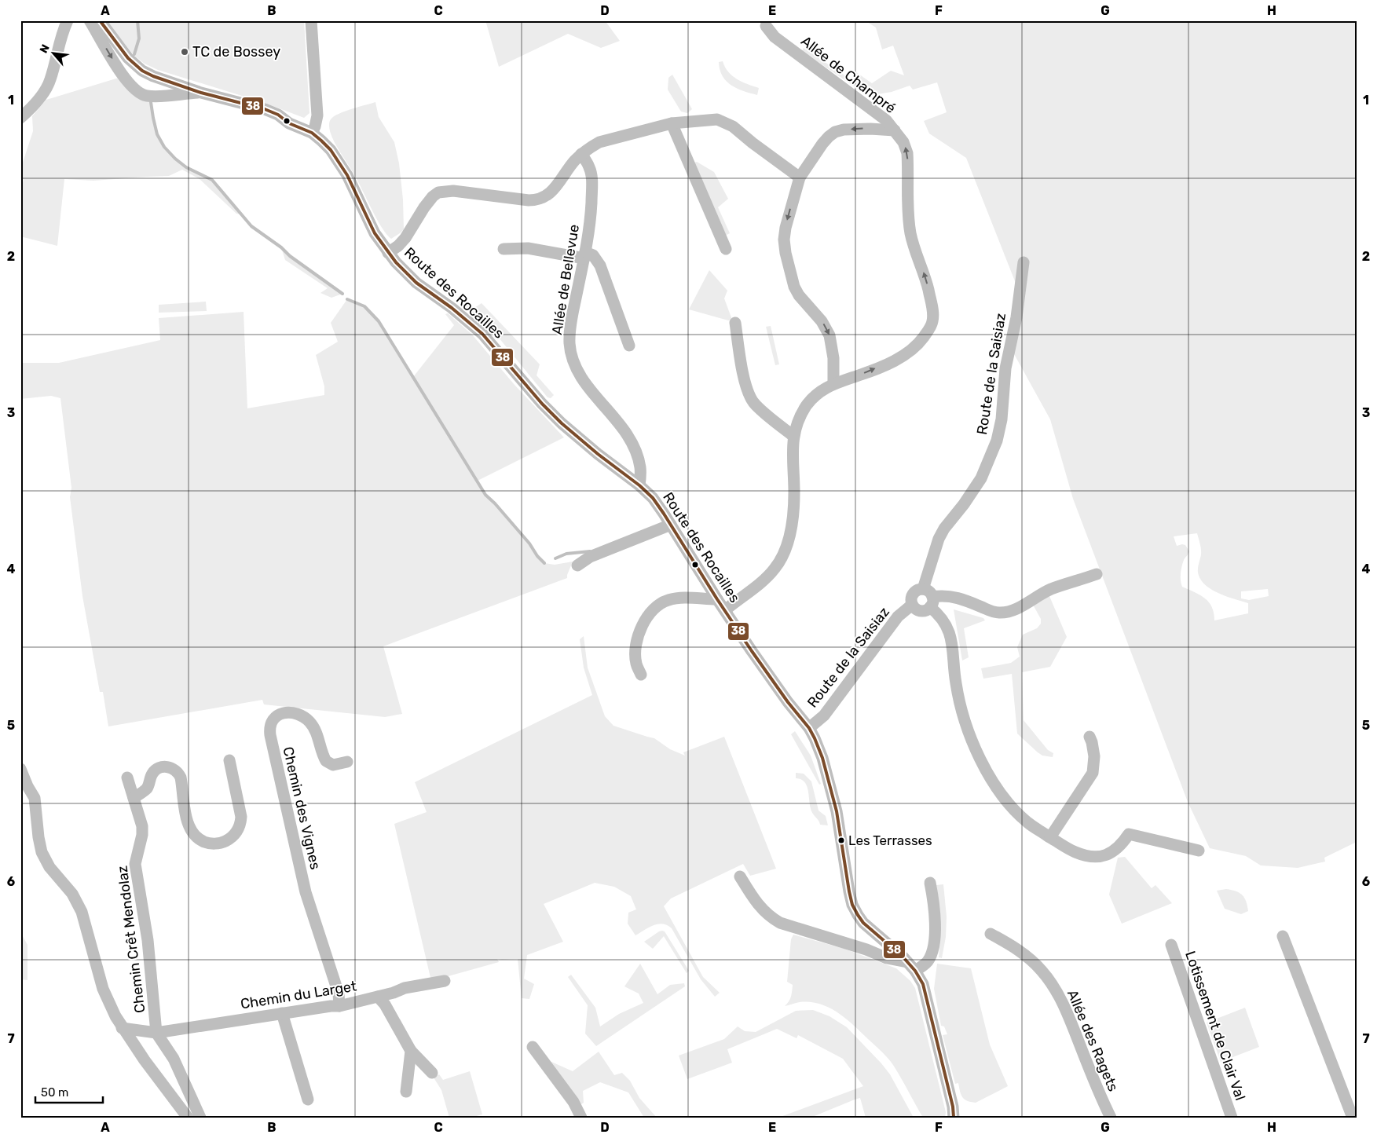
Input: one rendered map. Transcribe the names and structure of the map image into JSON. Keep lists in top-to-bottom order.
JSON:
{
  "streets": {
    "street": [
      "Allée de Champré",
      "Allée de Bellevue",
      "Route des Rocailles",
      "Route de la Saisiaz",
      "Chemin des Vignes",
      "Chemin Crêt Mendolaz",
      "Chemin du Larget",
      "Lotissement de Clair Val",
      "Allée des Ragets"
    ]
  },
  "crossings": [
    ["Allée de Champré", "Route des Rocailles"],
    ["Allée de Bellevue", "Route des Rocailles"],
    ["Route des Rocailles", "Route de la Saisiaz"],
    ["Chemin des Vignes", "Chemin du Larget"],
    ["Chemin Crêt Mendolaz", "Chemin du Larget"]
  ],
  "places": ["TC de Bossey", "Les Terrasses"],
  "lines": ["transit line 38"],
  "scale_bar": "50 m",
  "north": "top left",
  "grid": {
    "columns": [
      "A",
      "B",
      "C",
      "D",
      "E",
      "F",
      "G",
      "H"
    ],
    "rows": [
      "1",
      "2",
      "3",
      "4",
      "5",
      "6",
      "7"
    ]
  }
}
